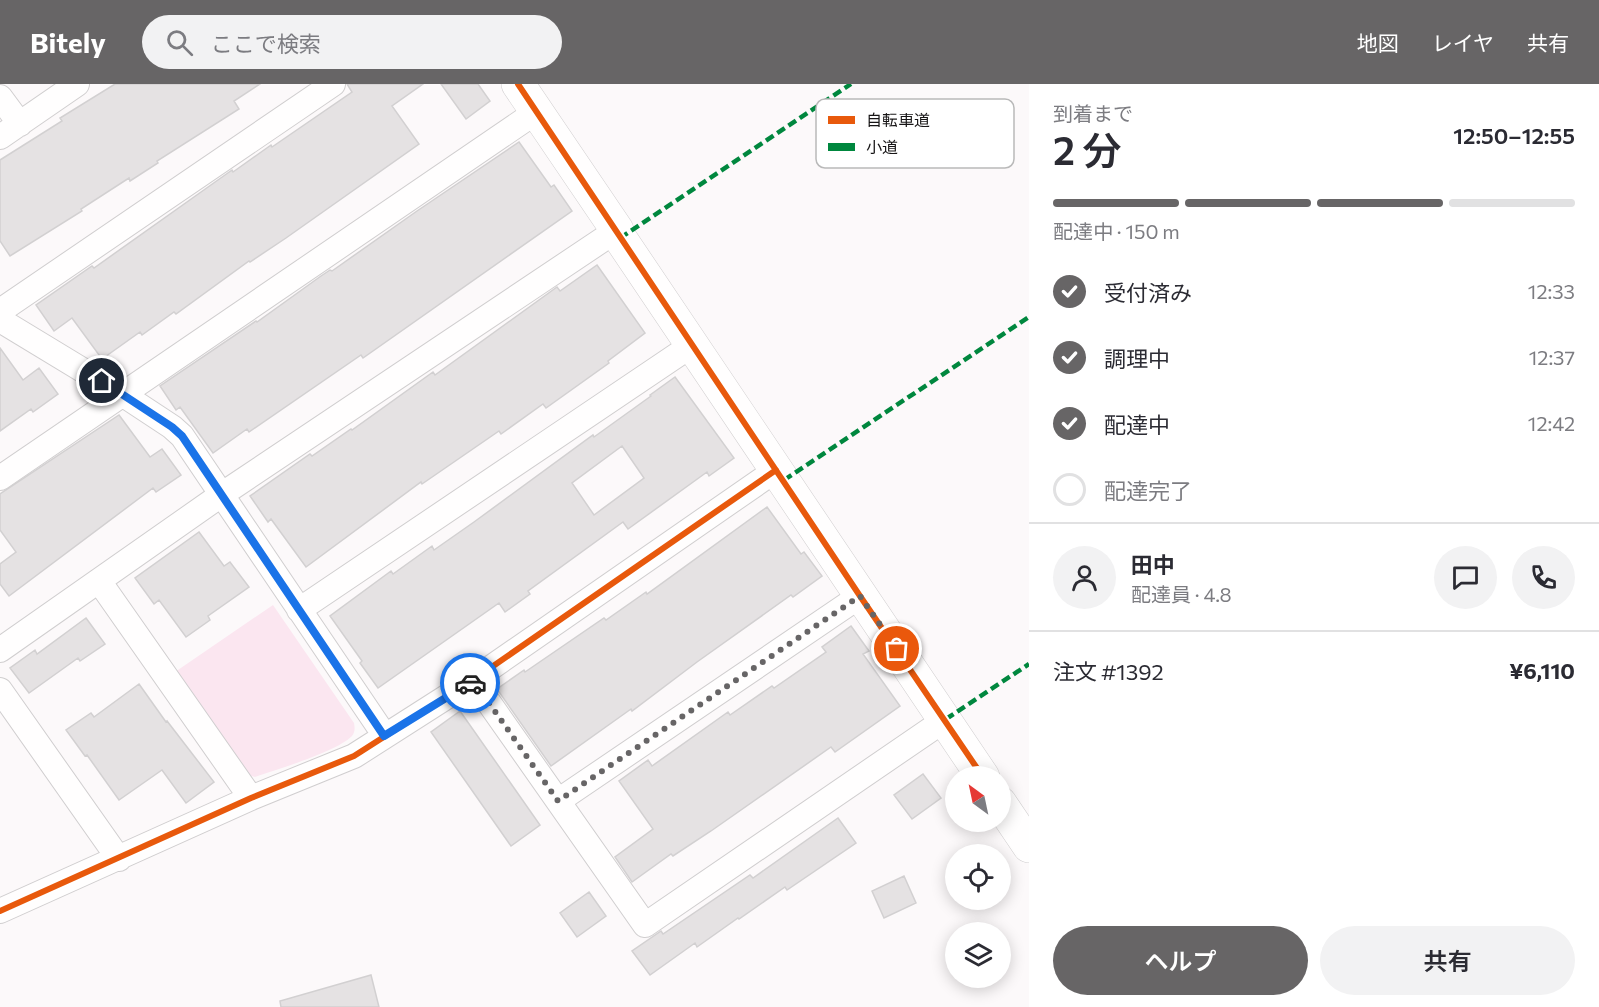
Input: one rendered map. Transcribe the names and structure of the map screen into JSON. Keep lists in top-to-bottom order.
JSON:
{
  "legend": ["自転車道", "小道"],
  "north": "top left",
  "page": {
    "header": "Bitely",
    "search": "ここで検索",
    "nav": ["地図", "レイヤ", "共有"],
    "heading": ["2 分", "到着まで", "12:50–12:55"],
    "panel": [
      "田中",
      "配達員 · 4.8",
      "注文 #1392",
      "¥6,110"
    ],
    "bar": "配達中 · 150 m",
    "list": [
      ["受付済み", "12:33"],
      ["調理中", "12:37"],
      ["配達中", "12:42"],
      "配達完了"
    ],
    "buttons": ["ヘルプ", "共有"]
  }
}
